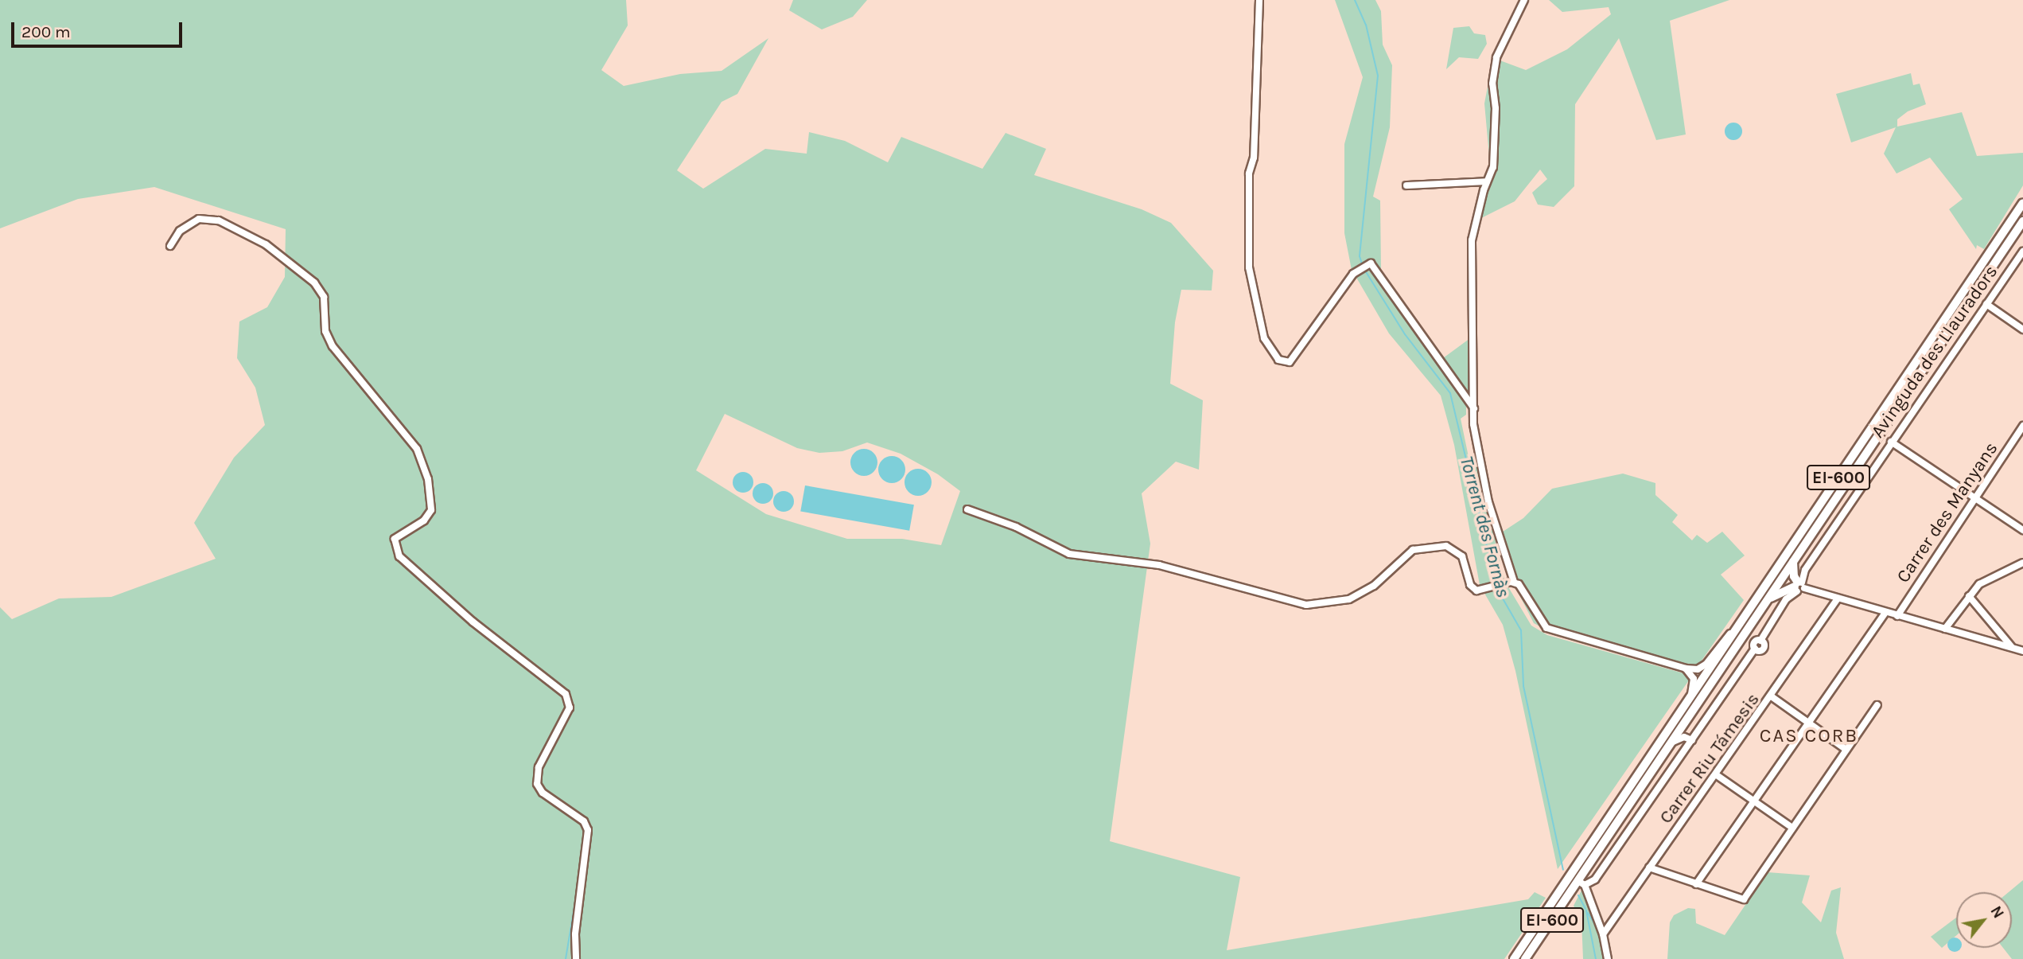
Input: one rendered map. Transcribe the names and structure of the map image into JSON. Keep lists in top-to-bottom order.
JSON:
{
  "streets": {
    "main road": ["EI-600"],
    "street": ["Avinguda des Llauradors", "Carrer des Manyans", "Carrer Riu Támesis"]
  },
  "crossings": [
    ["Avinguda des Llauradors", "EI-600"]
  ],
  "districts": ["CAS CORB"],
  "water": ["Torrent des Fornàs"],
  "scale_bar": "200 m",
  "north": "top right"
}
